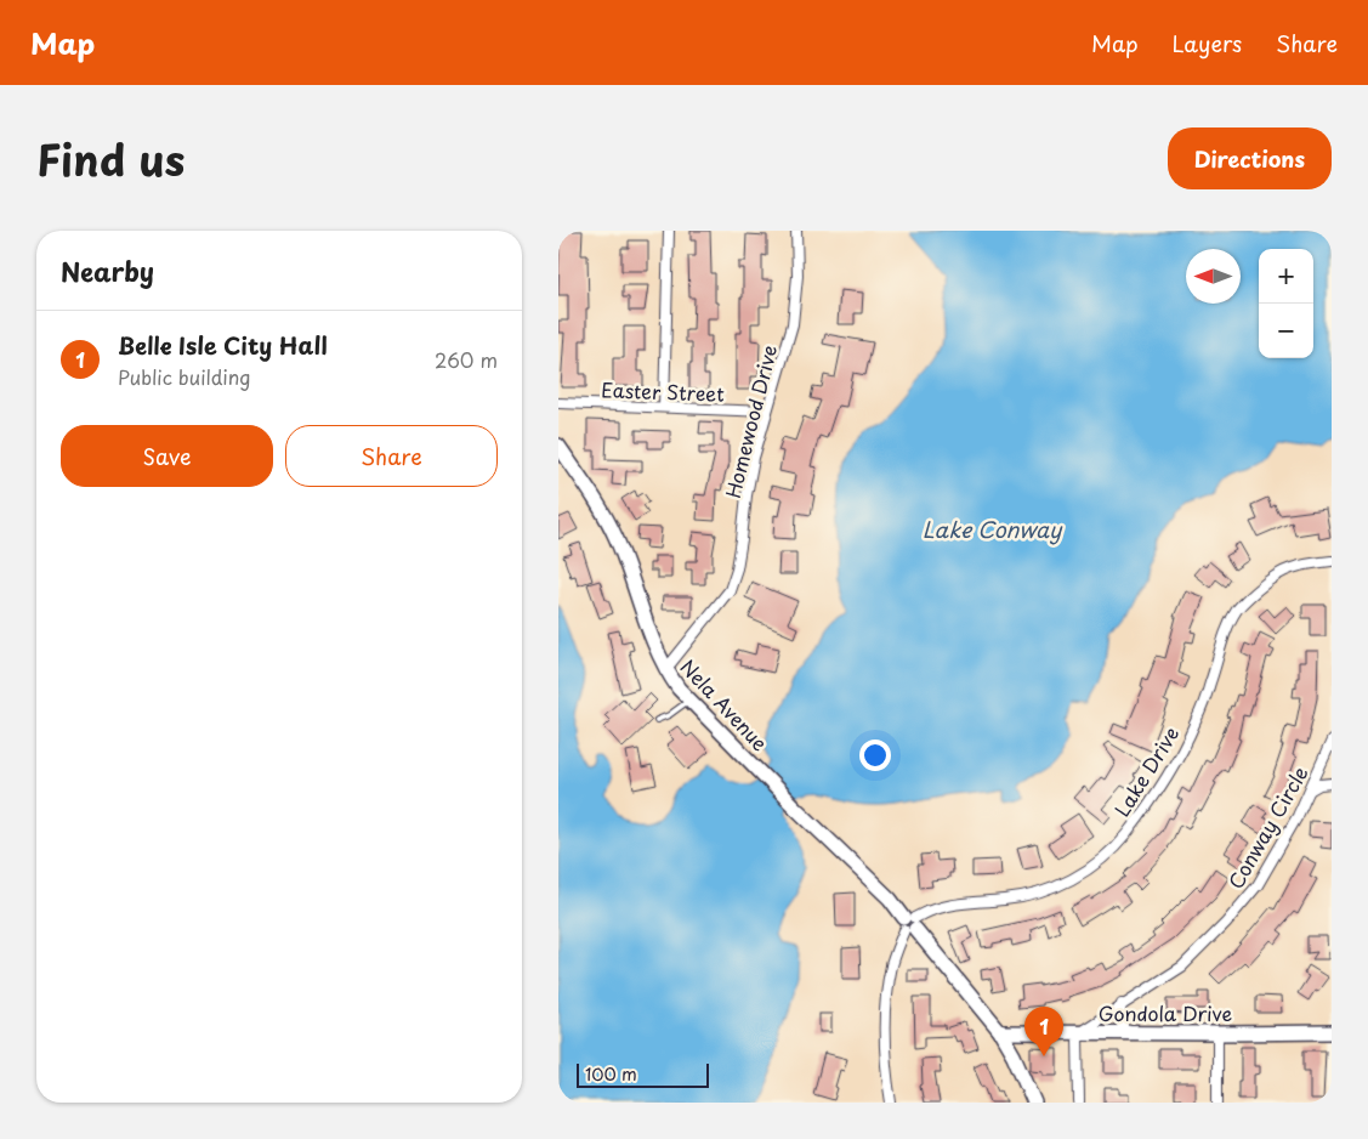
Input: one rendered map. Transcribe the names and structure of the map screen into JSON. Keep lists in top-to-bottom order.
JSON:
{
  "streets": {
    "street": [
      "Easter Street",
      "Homewood Drive",
      "Nela Avenue",
      "Lake Drive",
      "Conway Circle",
      "Gondola Drive"
    ]
  },
  "crossings": [
    ["Easter Street", "Homewood Drive"],
    ["Homewood Drive", "Nela Avenue"],
    ["Nela Avenue", "Lake Drive"],
    ["Nela Avenue", "Gondola Drive"],
    ["Conway Circle", "Gondola Drive"]
  ],
  "water": ["Lake Conway"],
  "scale_bar": "100 m",
  "north": "left",
  "page": {
    "header": "Map",
    "nav": ["Map", "Layers", "Share"],
    "title": "Find us",
    "buttons": [
      "Directions",
      ["Save", "Share"]
    ],
    "heading": "Nearby",
    "map_buttons": ["+", "−"],
    "list": [
      {
        "mark": "1",
        "name": "Belle Isle City Hall",
        "note": "Public building",
        "value": "260 m"
      }
    ],
    "pins": "1",
    "scale": "100 m"
  }
}
